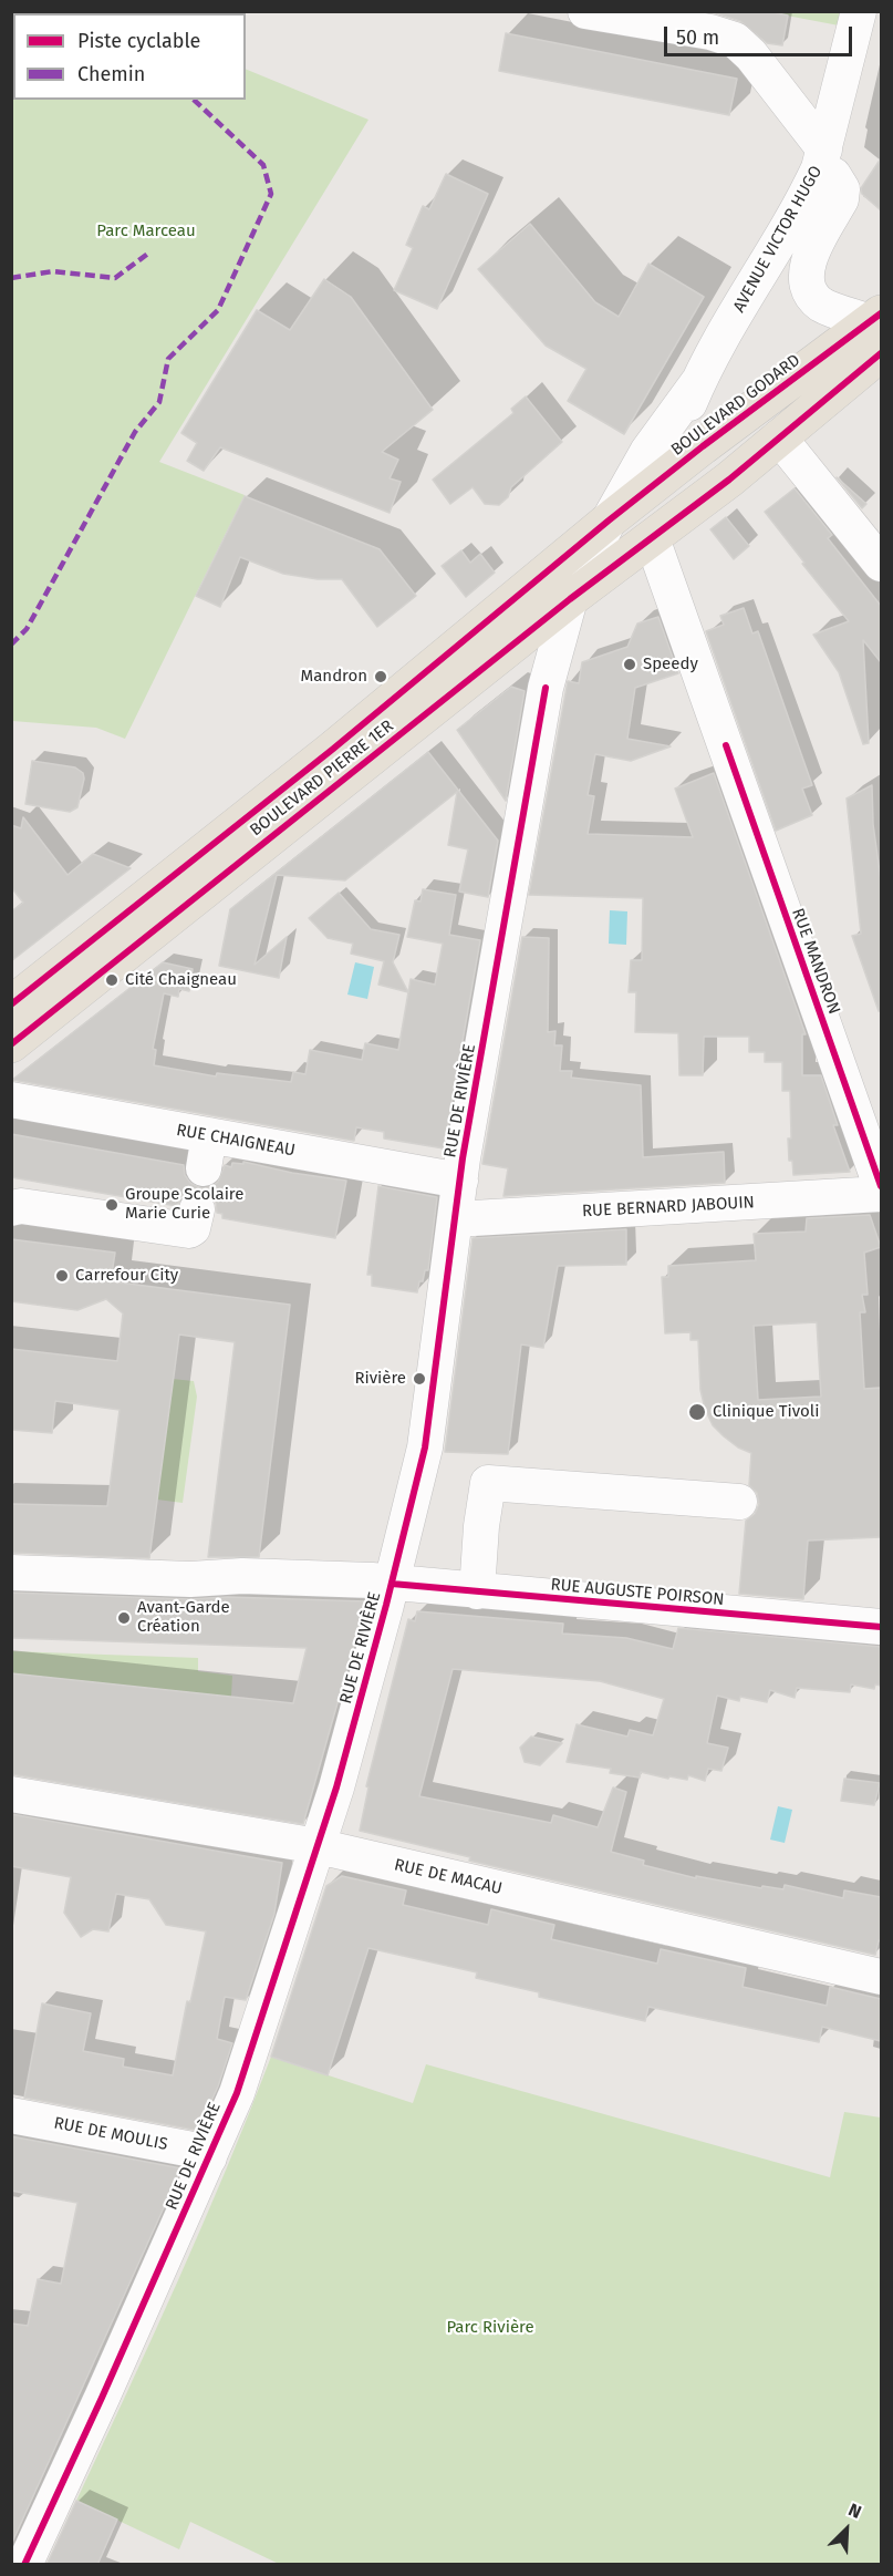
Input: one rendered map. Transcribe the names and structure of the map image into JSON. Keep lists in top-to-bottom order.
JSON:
{
  "streets": {
    "main road": ["BOULEVARD GODARD", "BOULEVARD PIERRE 1ER"],
    "street": [
      "AVENUE VICTOR HUGO",
      "RUE MANDRON",
      "RUE DE RIVIÈRE",
      "RUE CHAIGNEAU",
      "RUE BERNARD JABOUIN",
      "RUE AUGUSTE POIRSON",
      "RUE DE MACAU",
      "RUE DE MOULIS"
    ]
  },
  "crossings": [
    ["AVENUE VICTOR HUGO", "BOULEVARD GODARD"],
    ["AVENUE VICTOR HUGO", "BOULEVARD PIERRE 1ER"],
    ["AVENUE VICTOR HUGO", "RUE MANDRON"],
    ["AVENUE VICTOR HUGO", "RUE DE RIVIÈRE"],
    ["BOULEVARD GODARD", "BOULEVARD PIERRE 1ER"],
    ["BOULEVARD PIERRE 1ER", "RUE MANDRON"],
    ["BOULEVARD PIERRE 1ER", "RUE DE RIVIÈRE"],
    ["RUE DE RIVIÈRE", "RUE CHAIGNEAU"],
    ["RUE DE RIVIÈRE", "RUE BERNARD JABOUIN"],
    ["RUE DE RIVIÈRE", "RUE AUGUSTE POIRSON"],
    ["RUE DE RIVIÈRE", "RUE DE MACAU"],
    ["RUE DE RIVIÈRE", "RUE DE MOULIS"]
  ],
  "parks": ["Parc Marceau", "Parc Rivière"],
  "places": [
    "Speedy",
    "Mandron",
    "Cité Chaigneau",
    "Groupe Scolaire Marie Curie",
    "Carrefour City",
    "Rivière",
    "Clinique Tivoli",
    "Avant-Garde Création"
  ],
  "legend": ["Piste cyclable", "Chemin"],
  "scale_bar": "50 m",
  "north": "top right"
}
